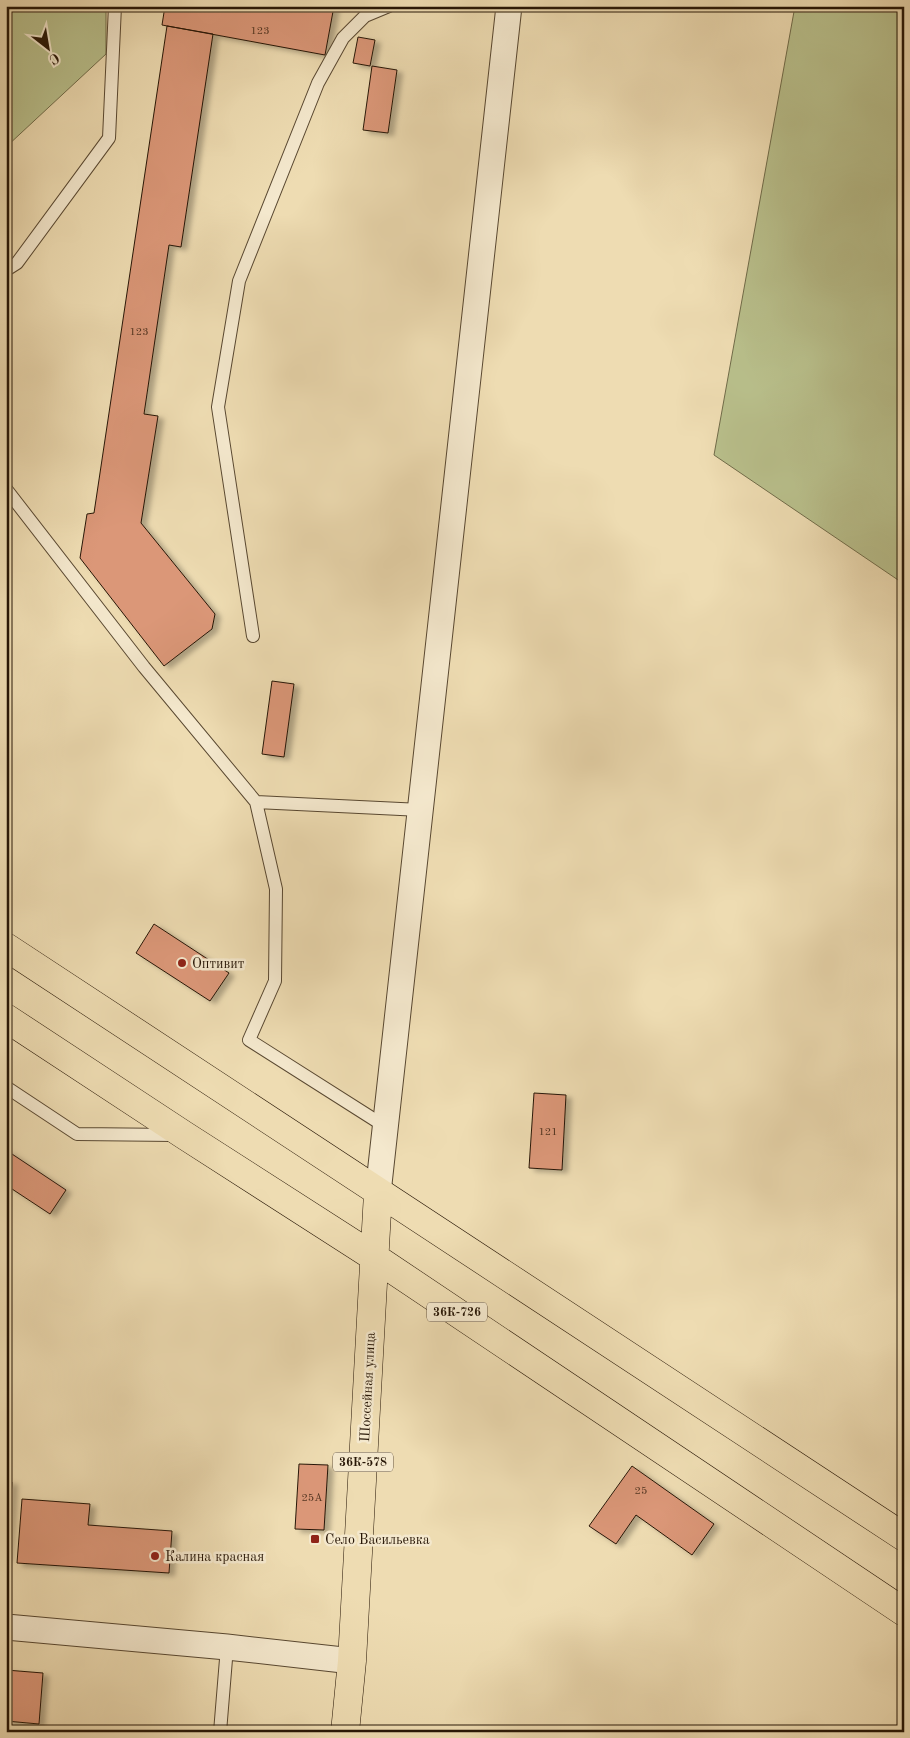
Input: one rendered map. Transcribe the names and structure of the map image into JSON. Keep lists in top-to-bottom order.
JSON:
{
  "streets": {
    "main road": ["36К-726", "Шоссейная улица", "36К-578"]
  },
  "crossings": [
    ["36К-726", "Шоссейная улица"]
  ],
  "places": {
    "other": ["Оптивит", "Калина красная"],
    "transit": ["Село Васильевка"]
  },
  "house_numbers": [
    "123",
    "123",
    "121",
    "25",
    "25А"
  ],
  "north": "bottom right"
}
